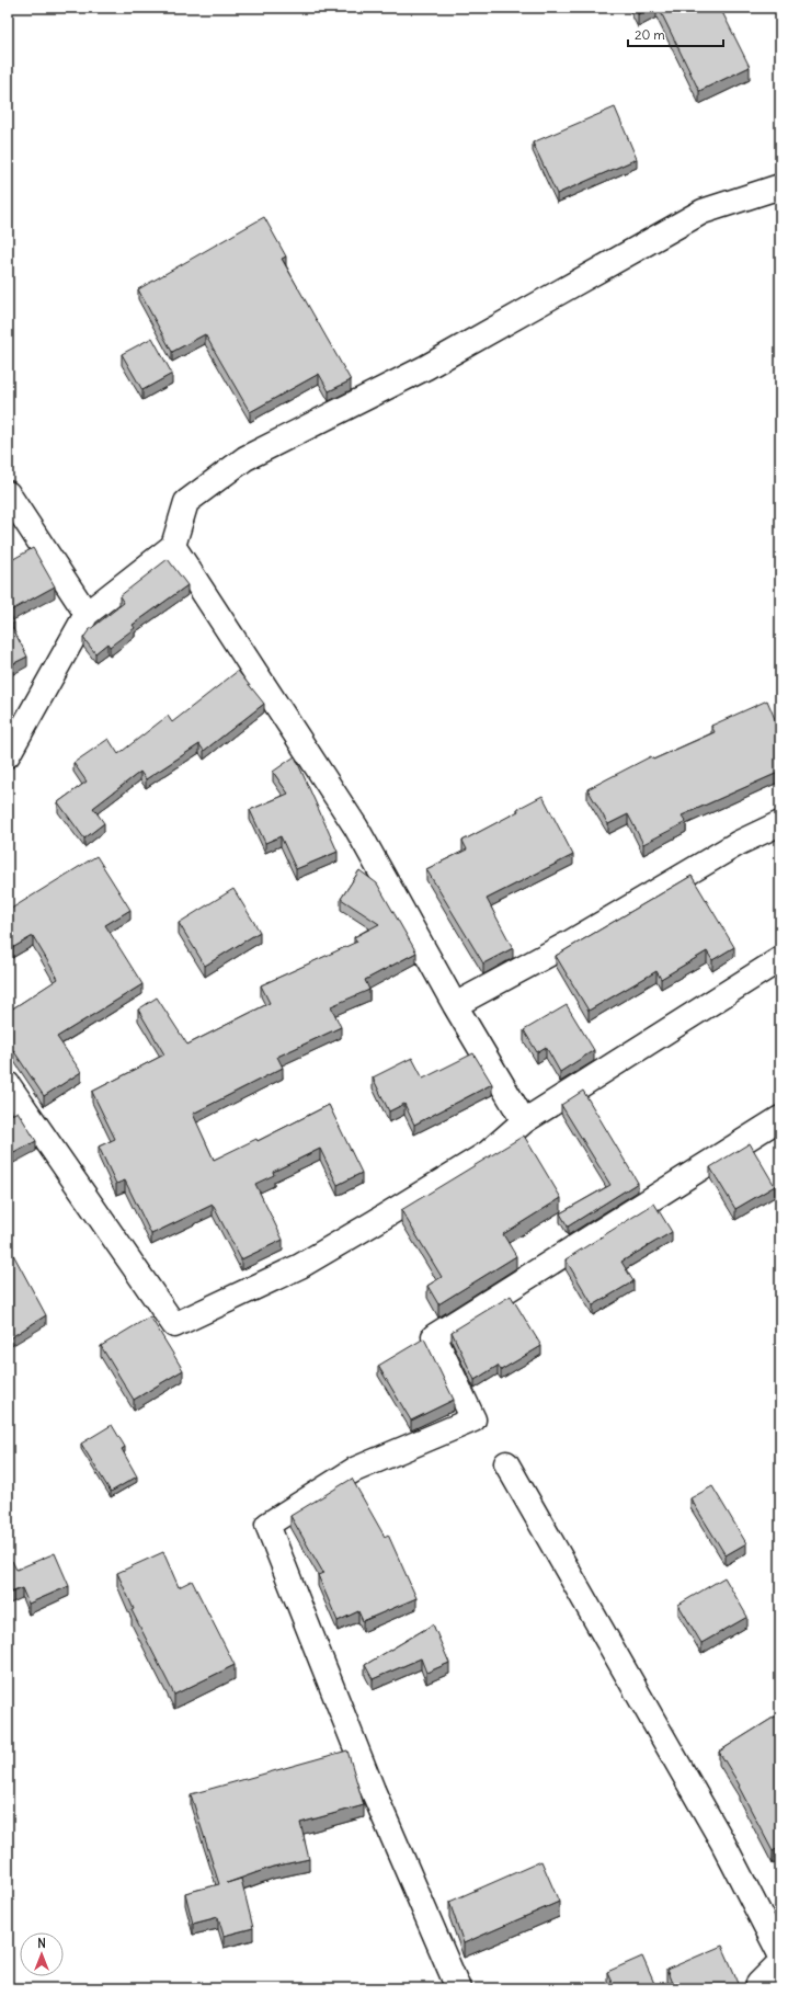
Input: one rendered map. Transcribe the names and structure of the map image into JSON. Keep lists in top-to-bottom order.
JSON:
{
  "scale_bar": "20 m",
  "north": "top"
}
